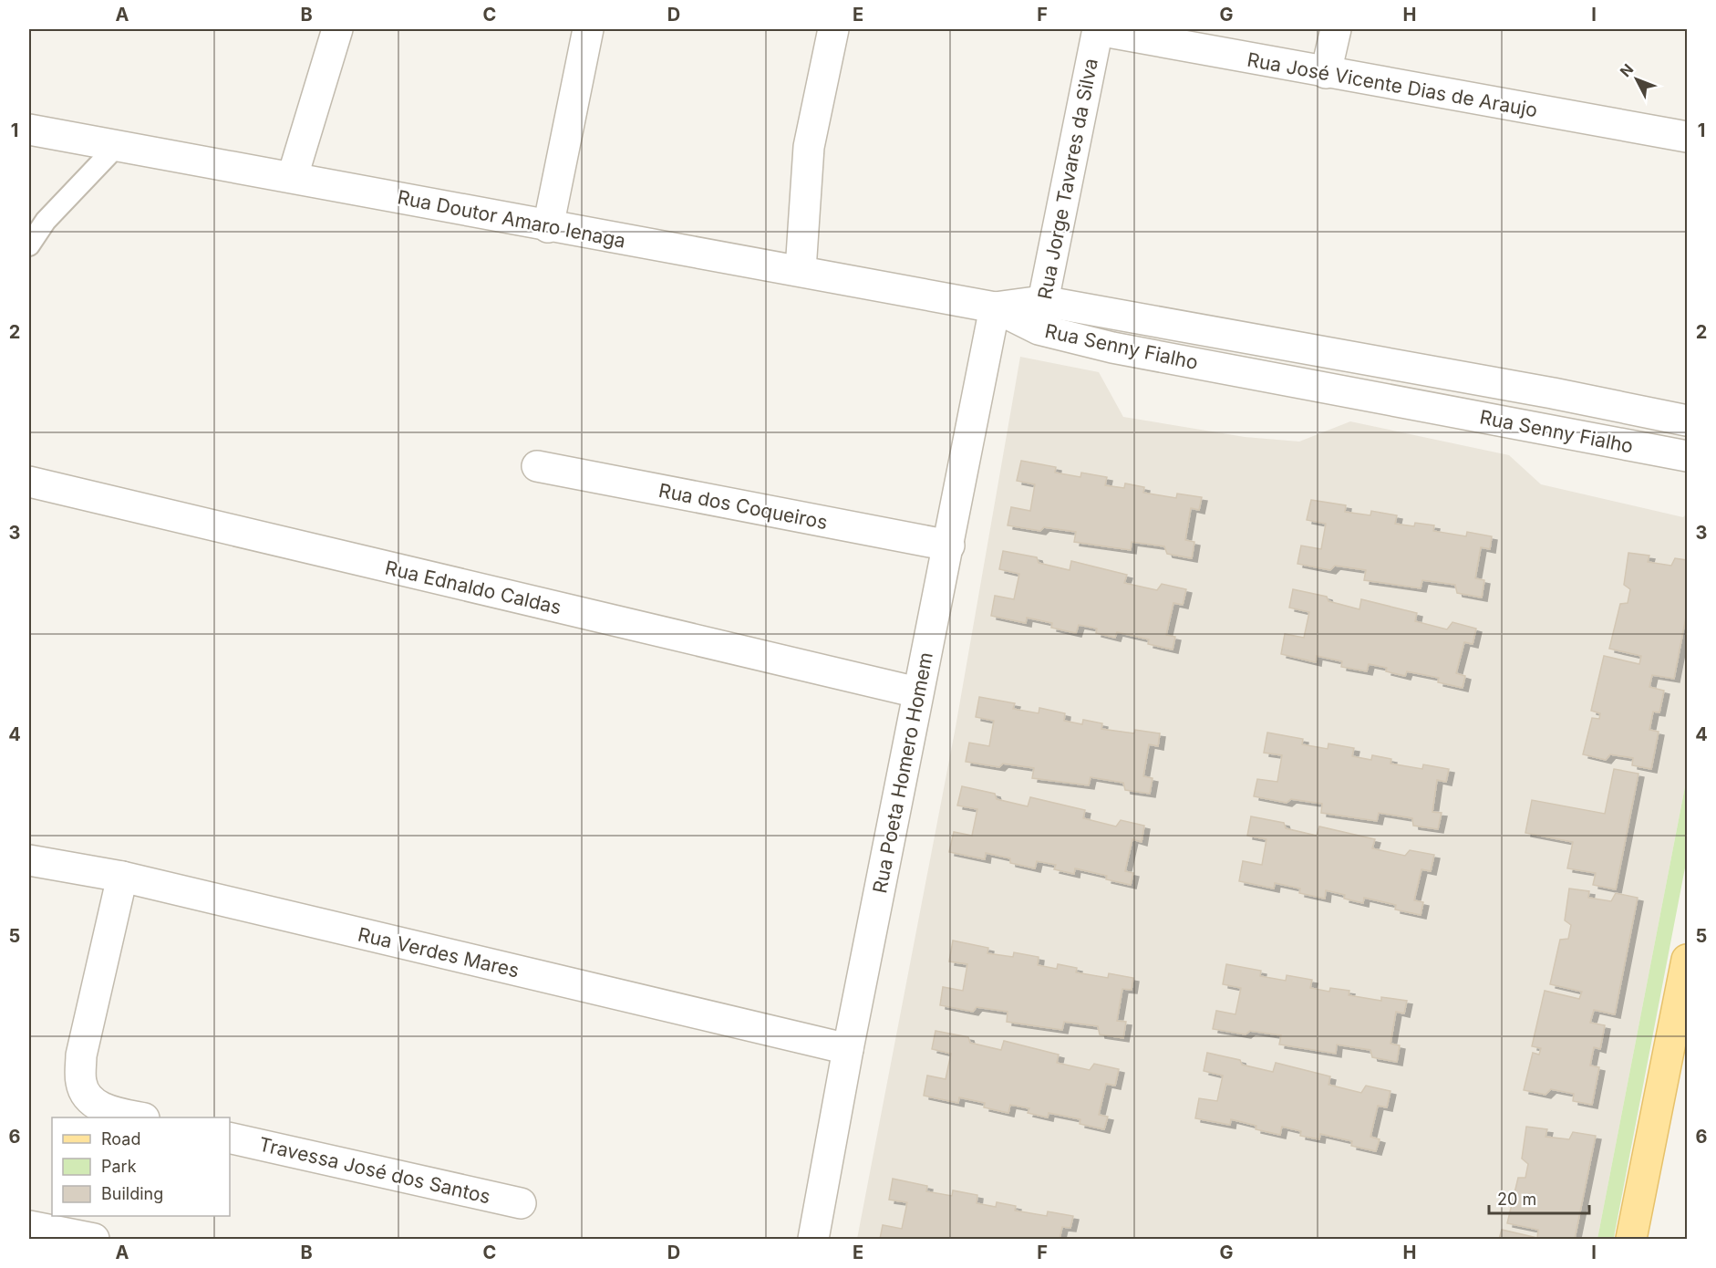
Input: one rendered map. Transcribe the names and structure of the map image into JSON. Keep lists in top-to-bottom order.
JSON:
{
  "streets": {
    "street": [
      "Rua José Vicente Dias de Araujo",
      "Rua Jorge Tavares da Silva",
      "Rua Doutor Amaro Ienaga",
      "Rua Senny Fialho",
      "Rua dos Coqueiros",
      "Rua Ednaldo Caldas",
      "Rua Poeta Homero Homem",
      "Rua Verdes Mares",
      "Travessa José dos Santos"
    ]
  },
  "crossings": [
    ["Rua José Vicente Dias de Araujo", "Rua Jorge Tavares da Silva"],
    ["Rua Jorge Tavares da Silva", "Rua Senny Fialho"],
    ["Rua Doutor Amaro Ienaga", "Rua Senny Fialho"],
    ["Rua Doutor Amaro Ienaga", "Rua Poeta Homero Homem"],
    ["Rua Senny Fialho", "Rua Poeta Homero Homem"],
    ["Rua dos Coqueiros", "Rua Poeta Homero Homem"],
    ["Rua Ednaldo Caldas", "Rua Poeta Homero Homem"],
    ["Rua Poeta Homero Homem", "Rua Verdes Mares"]
  ],
  "legend": ["Road", "Park", "Building"],
  "scale_bar": "20 m",
  "north": "top left",
  "grid": {
    "columns": [
      "A",
      "B",
      "C",
      "D",
      "E",
      "F",
      "G",
      "H",
      "I"
    ],
    "rows": [
      "1",
      "2",
      "3",
      "4",
      "5",
      "6"
    ]
  }
}
